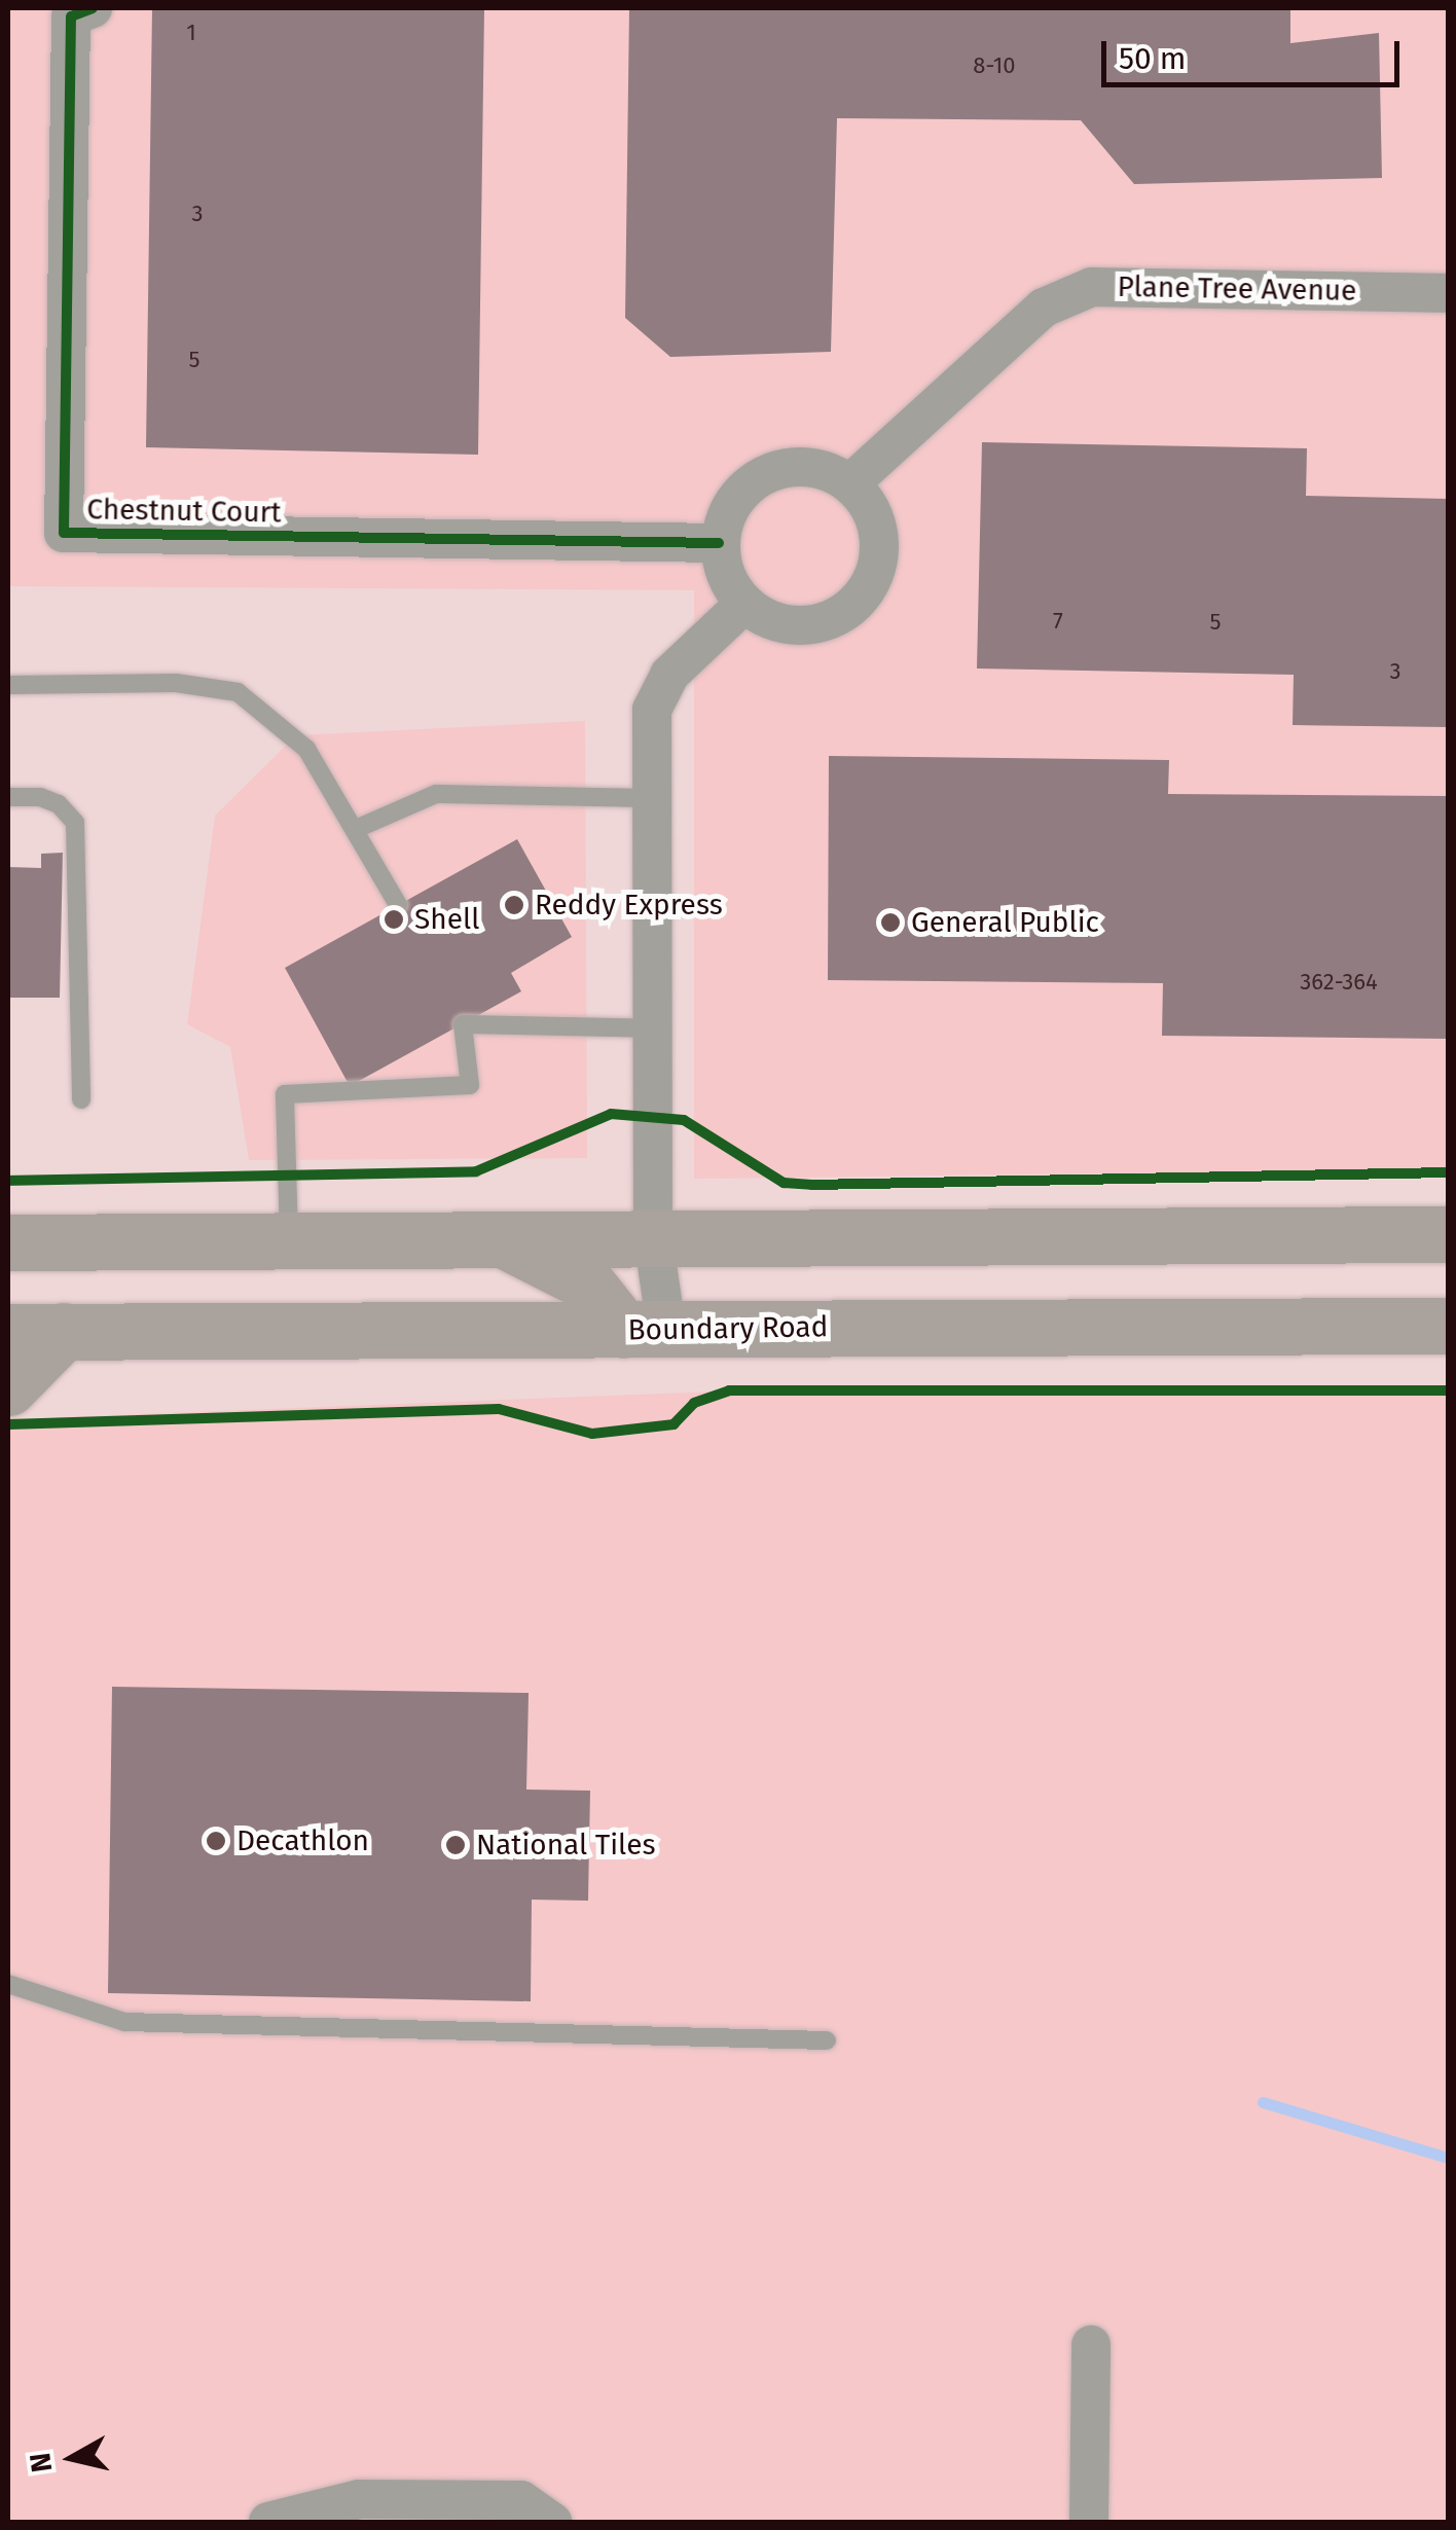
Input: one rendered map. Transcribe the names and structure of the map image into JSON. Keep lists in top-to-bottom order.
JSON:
{
  "streets": {
    "main road": ["Boundary Road"],
    "street": ["Plane Tree Avenue", "Chestnut Court"]
  },
  "crossings": [
    ["Plane Tree Avenue", "Chestnut Court"]
  ],
  "places": [
    "Reddy Express",
    "Shell",
    "General Public",
    "Decathlon",
    "National Tiles"
  ],
  "house_numbers": [
    "1",
    "8-10",
    "3",
    "5",
    "7",
    "5",
    "3",
    "362-364"
  ],
  "scale_bar": "50 m",
  "north": "left"
}
